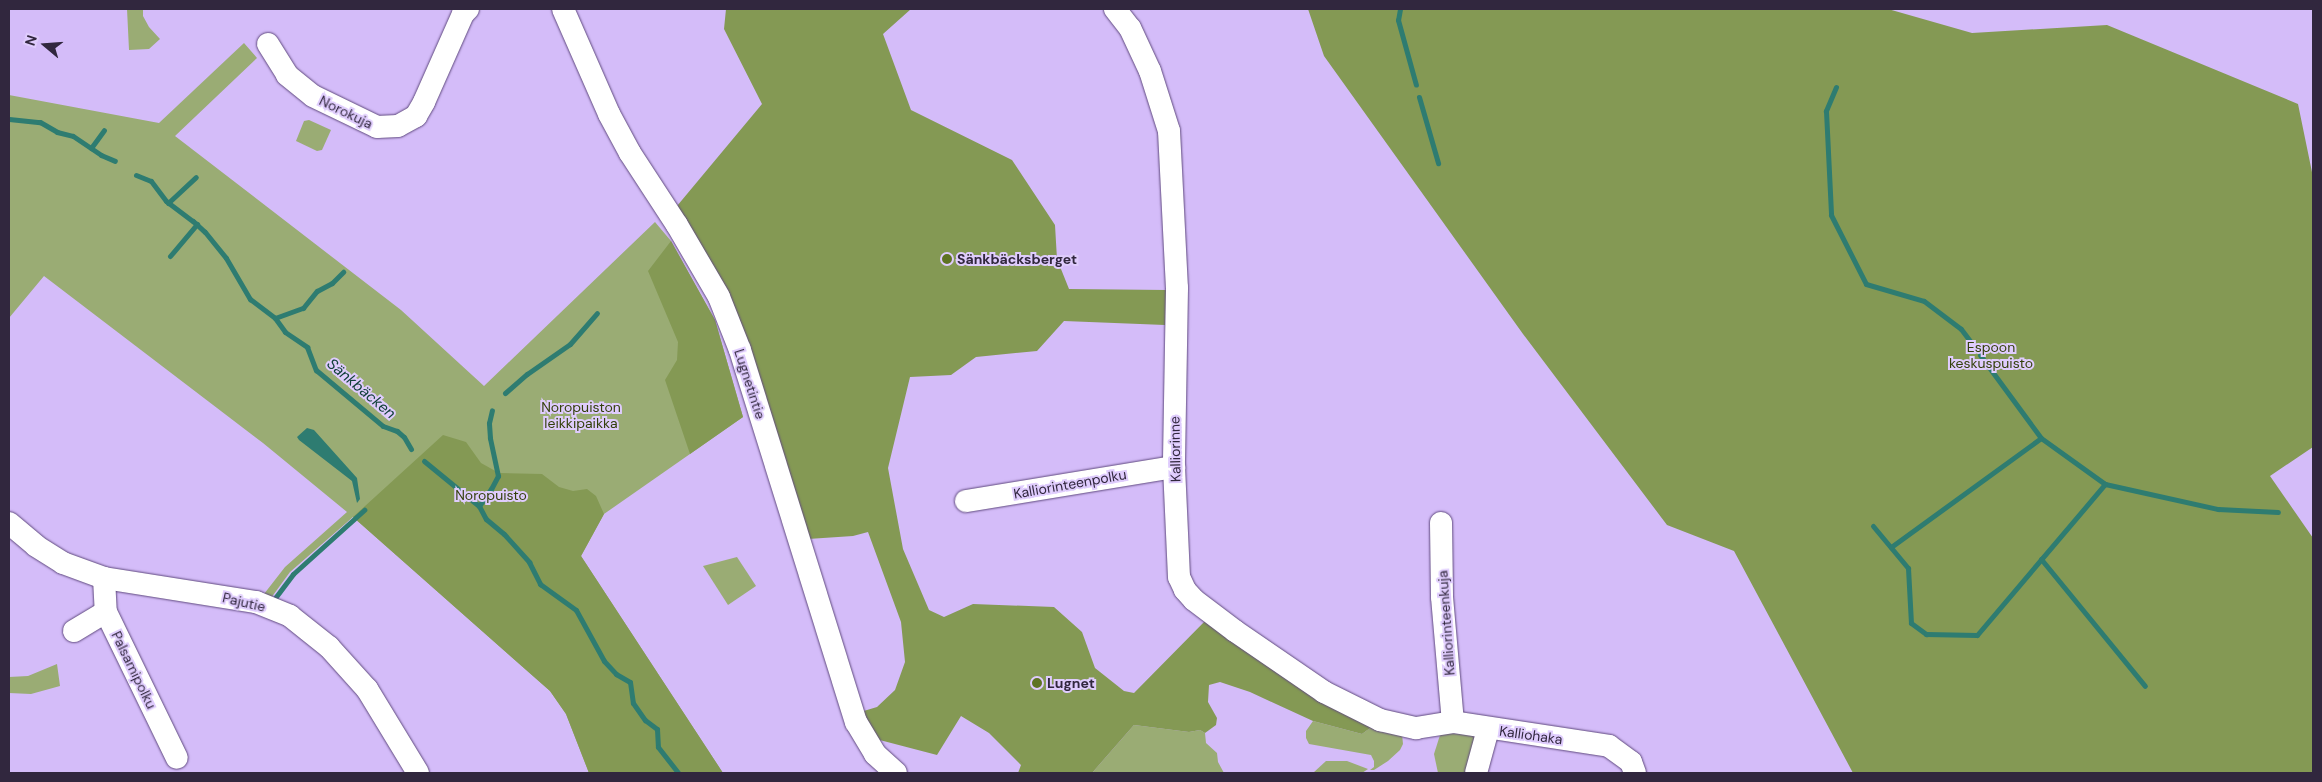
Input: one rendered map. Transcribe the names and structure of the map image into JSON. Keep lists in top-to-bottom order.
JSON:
{
  "streets": {
    "street": [
      "Norokuja",
      "Lugnetintie",
      "Kalliorinne",
      "Kalliorinteenpolku",
      "Pajutie",
      "Kalliorinteenkuja",
      "Palsamipolku",
      "Kalliohaka"
    ]
  },
  "crossings": [
    ["Kalliorinne", "Kalliorinteenpolku"],
    ["Kalliorinne", "Kalliorinteenkuja"],
    ["Kalliorinne", "Kalliohaka"],
    ["Pajutie", "Palsamipolku"],
    ["Kalliorinteenkuja", "Kalliohaka"]
  ],
  "water": ["Sänkbäcken"],
  "parks": ["Espoon keskuspuisto", "Noropuiston leikkipaikka", "Noropuisto"],
  "places": ["Sänkbäcksberget", "Lugnet"],
  "north": "left"
}
